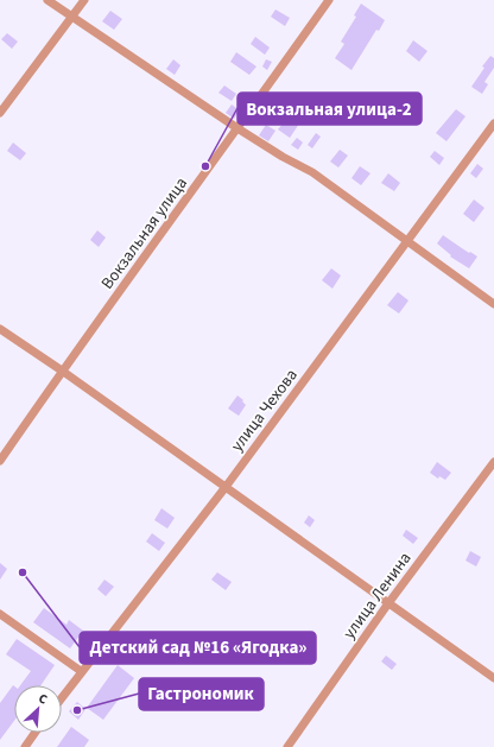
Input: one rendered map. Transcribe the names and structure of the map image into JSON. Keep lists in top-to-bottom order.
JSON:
{
  "streets": {
    "street": ["Вокзальная улица", "улица Чехова", "улица Ленина"]
  },
  "places": ["Вокзальная улица-2", "Детский сад №16 «Ягодка»", "Гастрономик"],
  "north": "top right"
}
